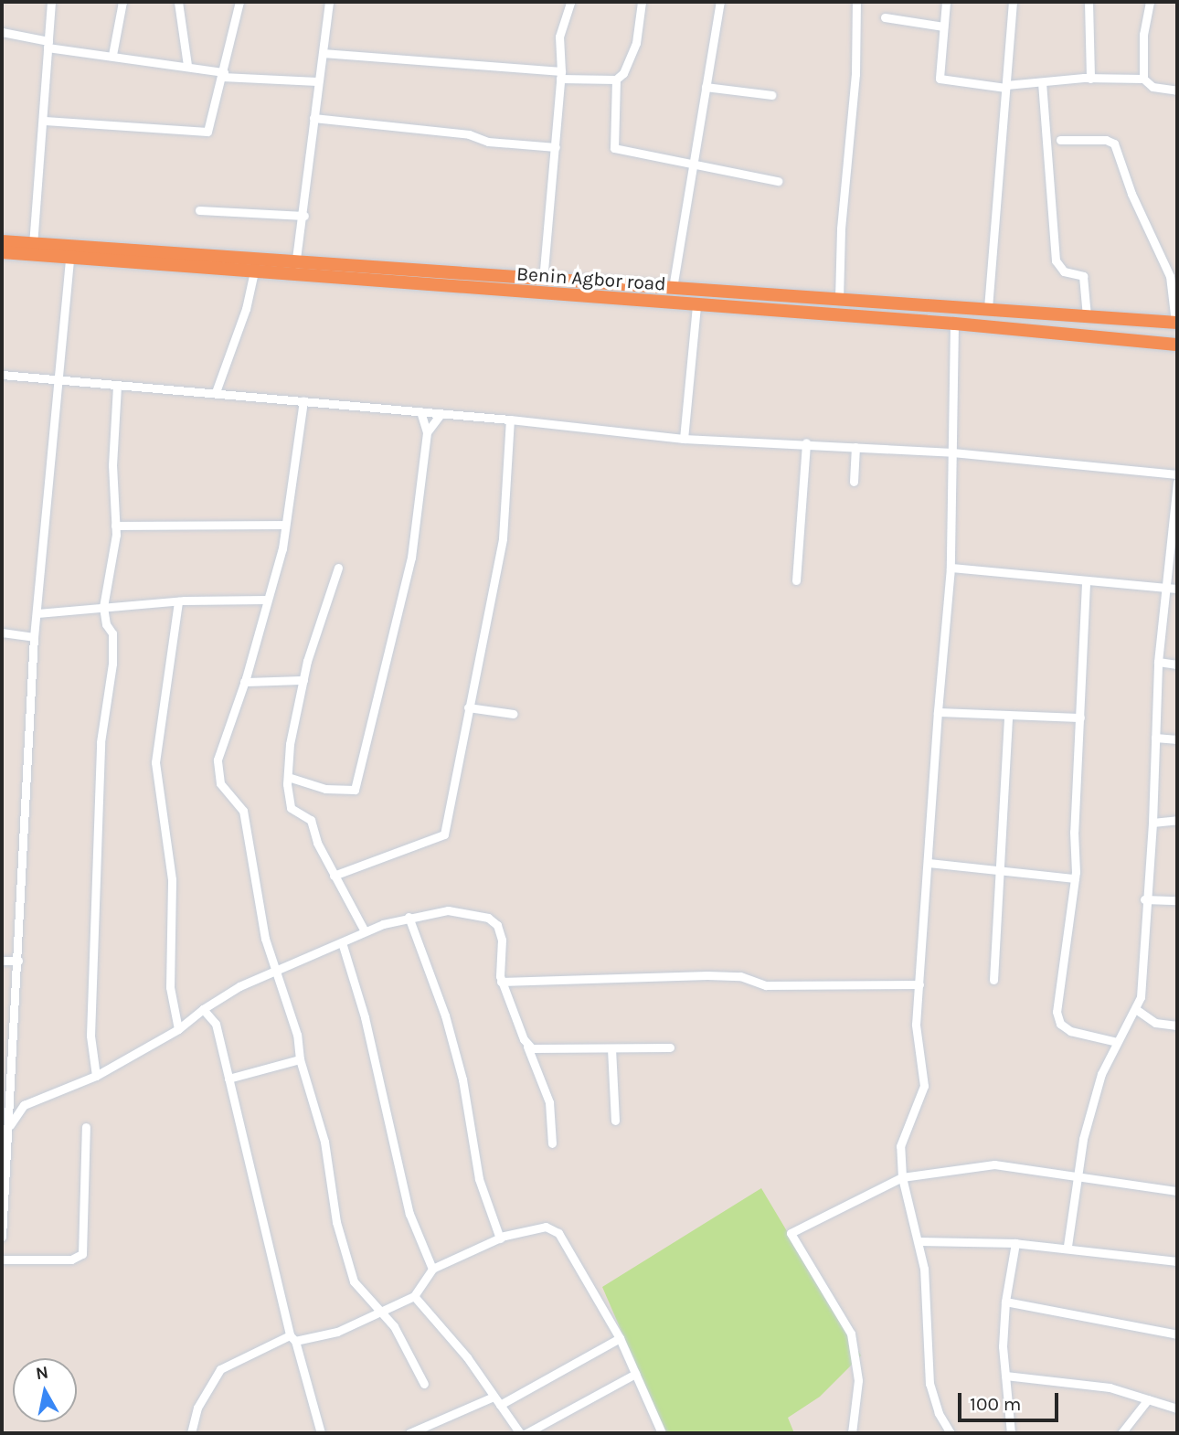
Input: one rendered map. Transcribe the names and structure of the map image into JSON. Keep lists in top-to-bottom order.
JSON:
{
  "streets": {
    "highway": ["Benin Agbor road"]
  },
  "scale_bar": "100 m",
  "north": "top"
}
